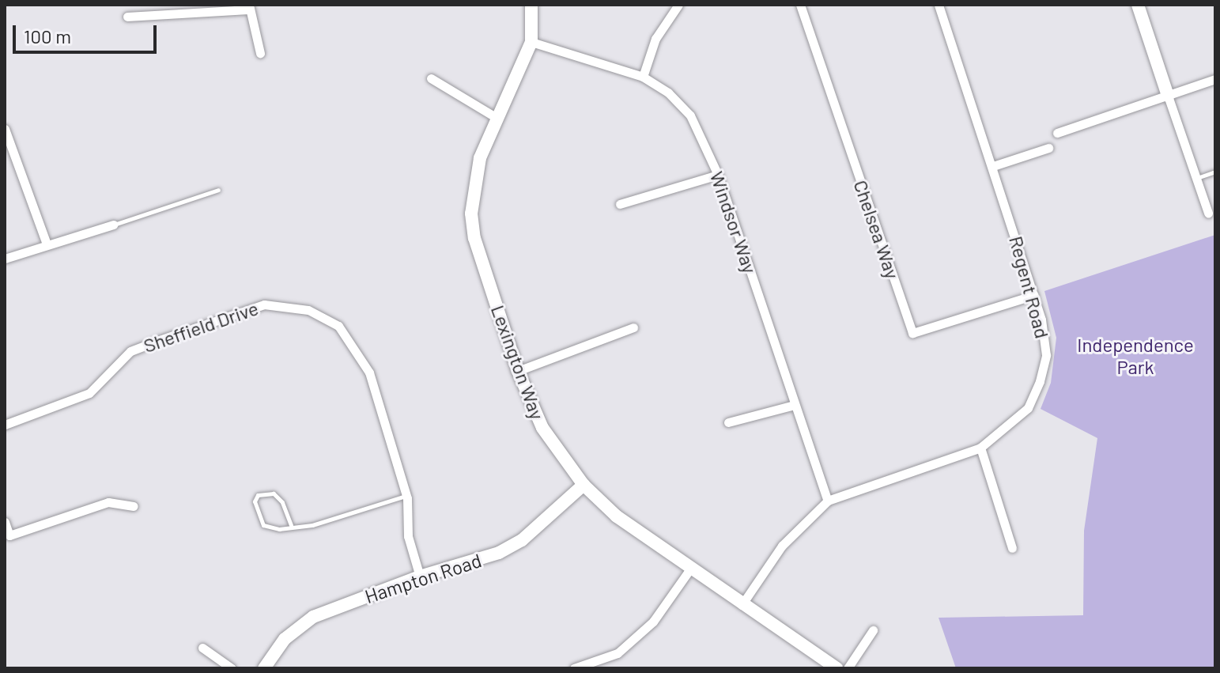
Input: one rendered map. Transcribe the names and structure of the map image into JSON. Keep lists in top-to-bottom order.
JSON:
{
  "streets": {
    "street": [
      "Windsor Way",
      "Chelsea Way",
      "Regent Road",
      "Sheffield Drive",
      "Lexington Way",
      "Hampton Road"
    ]
  },
  "crossings": [
    ["Windsor Way", "Regent Road"],
    ["Windsor Way", "Lexington Way"],
    ["Chelsea Way", "Regent Road"],
    ["Regent Road", "Lexington Way"],
    ["Sheffield Drive", "Hampton Road"],
    ["Lexington Way", "Hampton Road"]
  ],
  "parks": ["Independence Park"],
  "scale_bar": "100 m"
}
